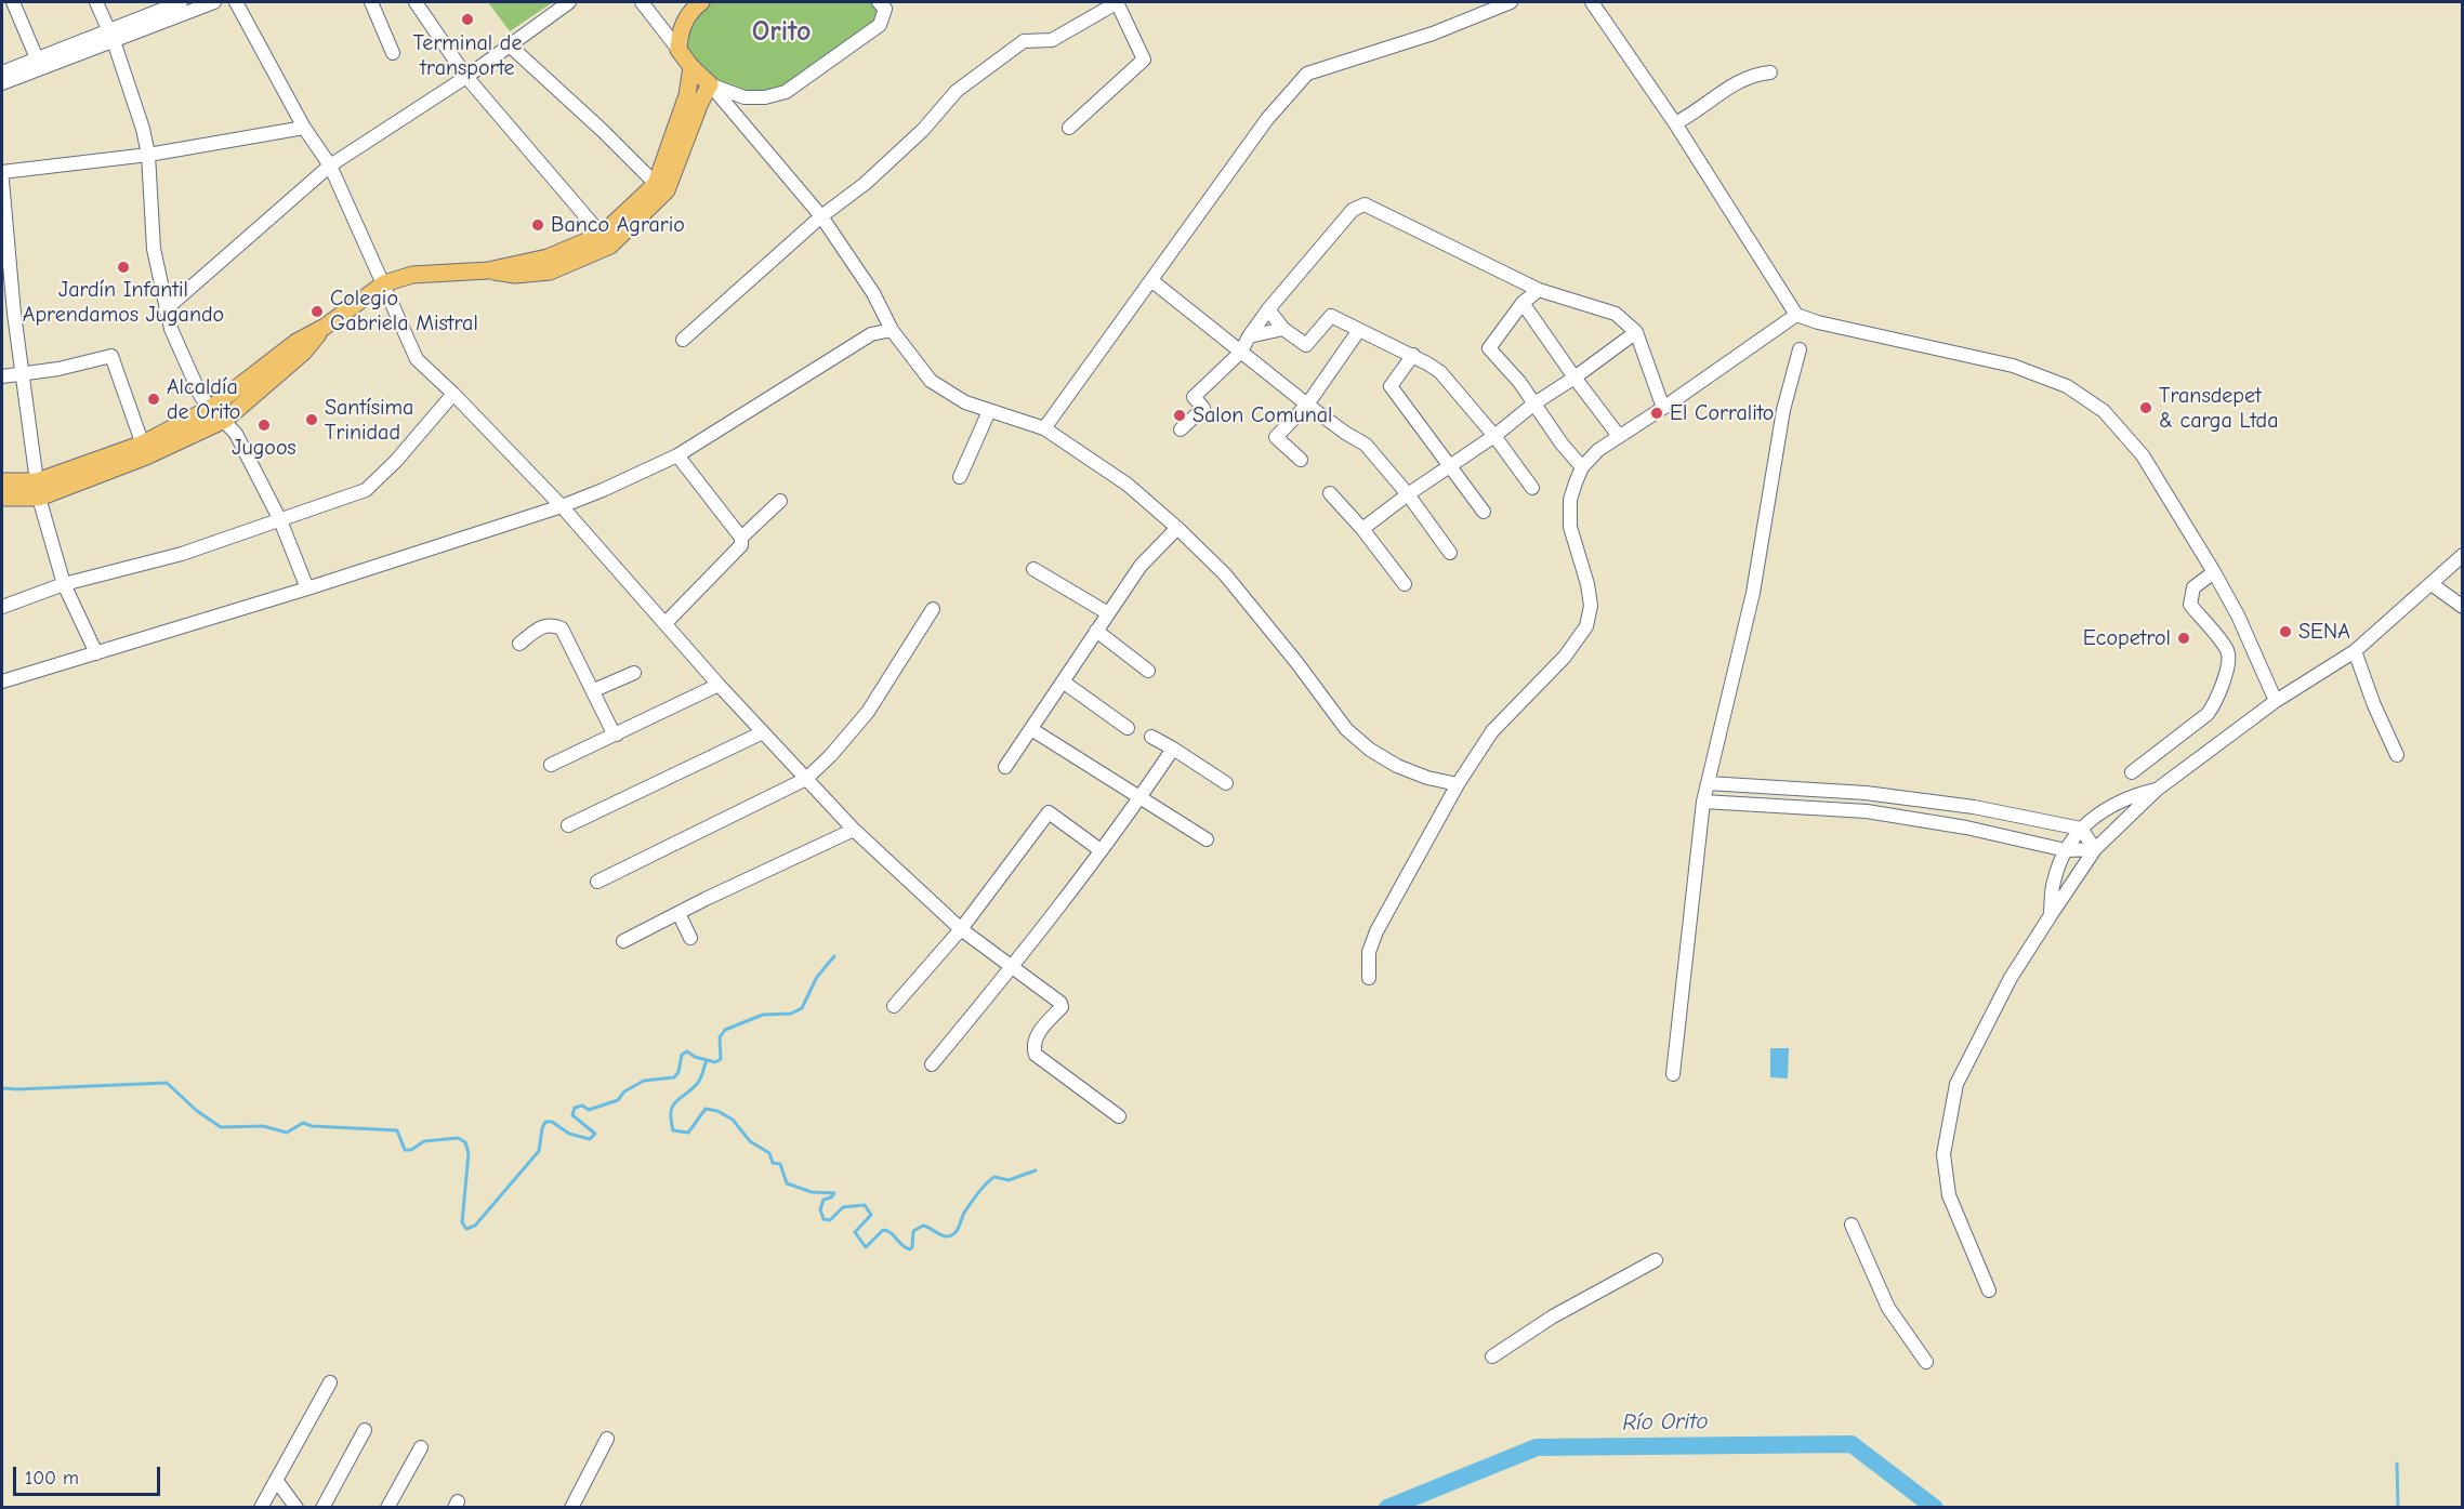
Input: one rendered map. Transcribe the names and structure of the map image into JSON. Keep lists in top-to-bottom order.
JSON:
{
  "districts": ["Orito"],
  "water": ["Río Orito"],
  "places": [
    "Terminal de transporte",
    "Banco Agrario",
    "Jardín Infantil Aprendamos Jugando",
    "Colegio Gabriela Mistral",
    "Alcaldía de Orito",
    "Transdepet & carga Ltda",
    "El Corralito",
    "Salon Comunal",
    "Santísima Trinidad",
    "Jugoos",
    "SENA",
    "Ecopetrol"
  ],
  "scale_bar": "100 m"
}
